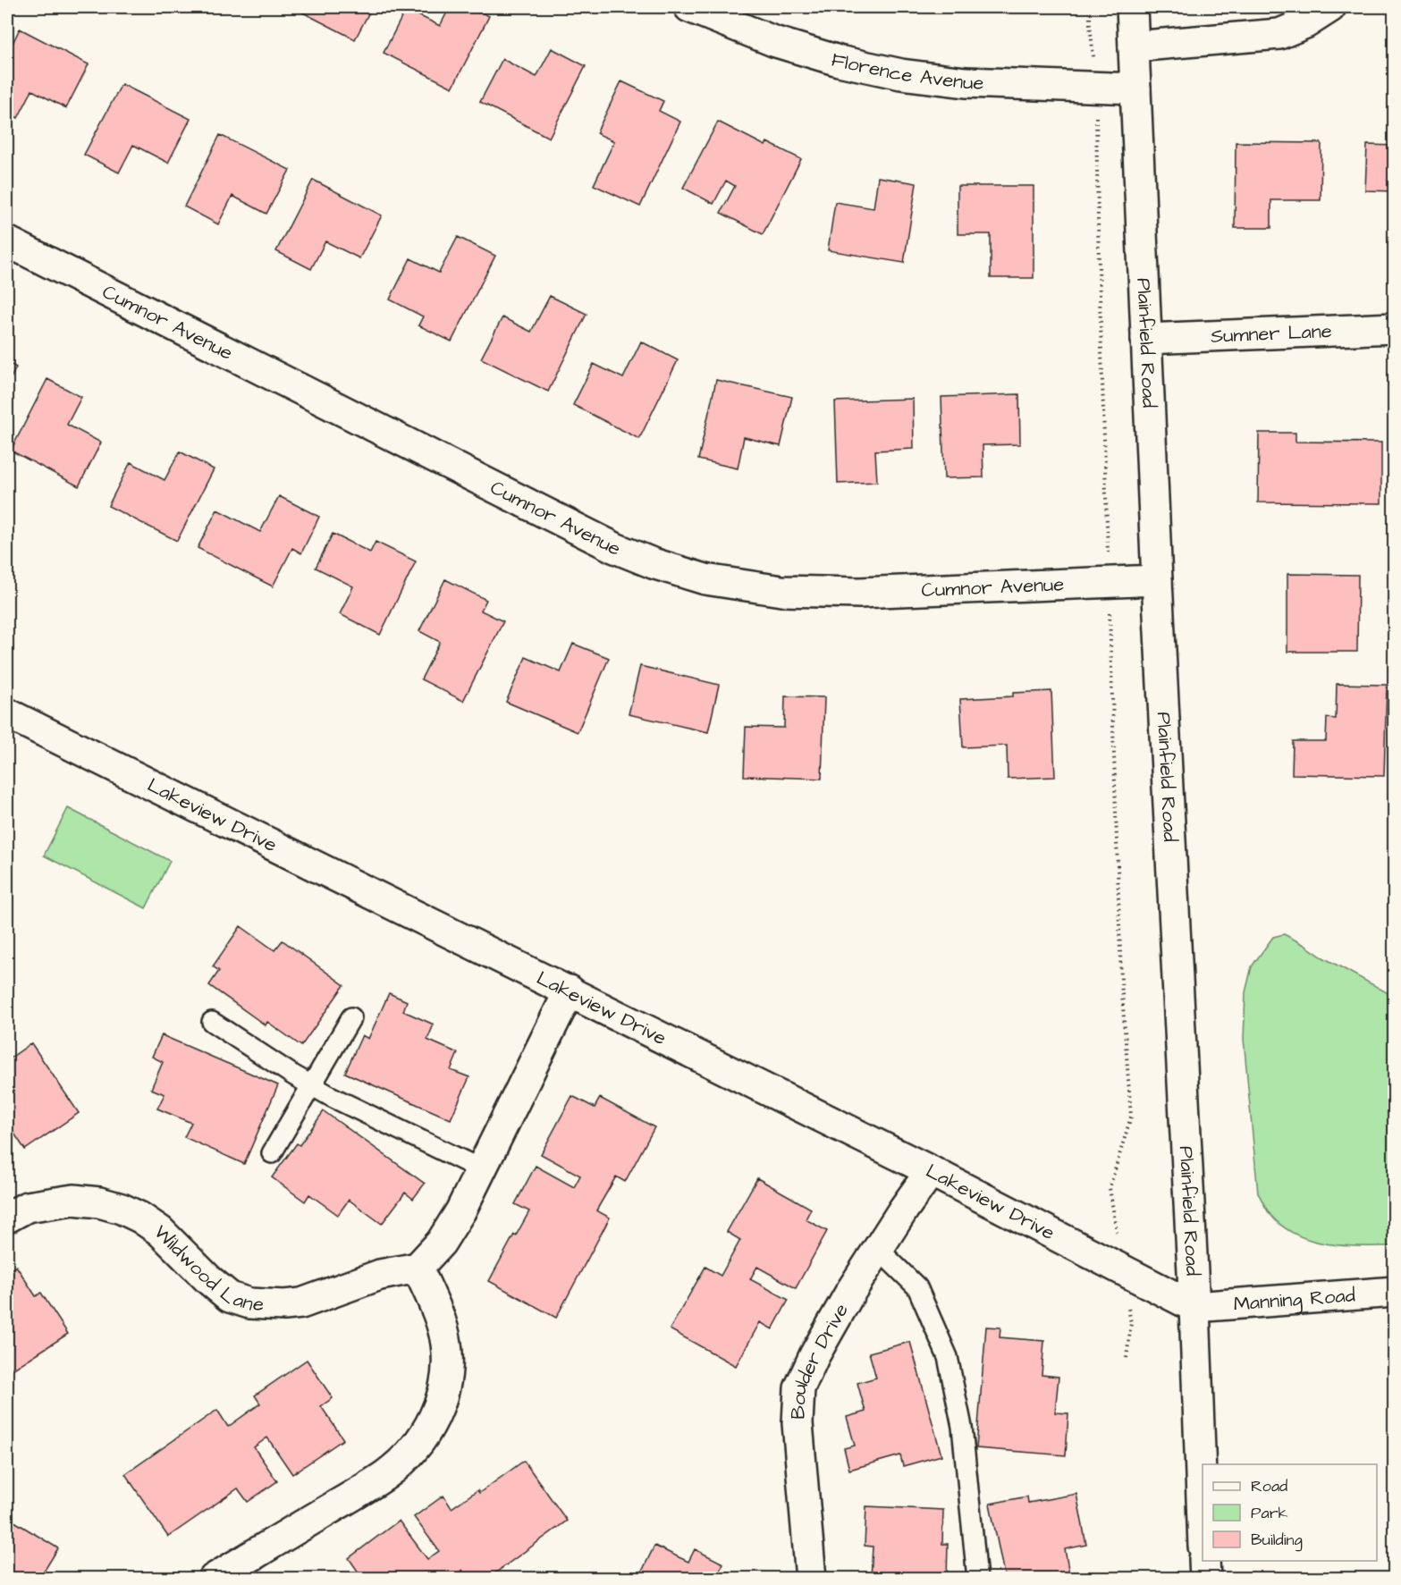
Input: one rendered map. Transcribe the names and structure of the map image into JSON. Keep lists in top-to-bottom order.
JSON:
{
  "streets": {
    "street": [
      "Florence Avenue",
      "Cumnor Avenue",
      "Sumner Lane",
      "Plainfield Road",
      "Lakeview Drive",
      "Wildwood Lane",
      "Manning Road",
      "Boulder Drive"
    ]
  },
  "crossings": [
    ["Florence Avenue", "Plainfield Road"],
    ["Cumnor Avenue", "Plainfield Road"],
    ["Sumner Lane", "Plainfield Road"],
    ["Plainfield Road", "Lakeview Drive"],
    ["Plainfield Road", "Manning Road"],
    ["Lakeview Drive", "Manning Road"],
    ["Lakeview Drive", "Boulder Drive"]
  ],
  "legend": ["Road", "Park", "Building"]
}
